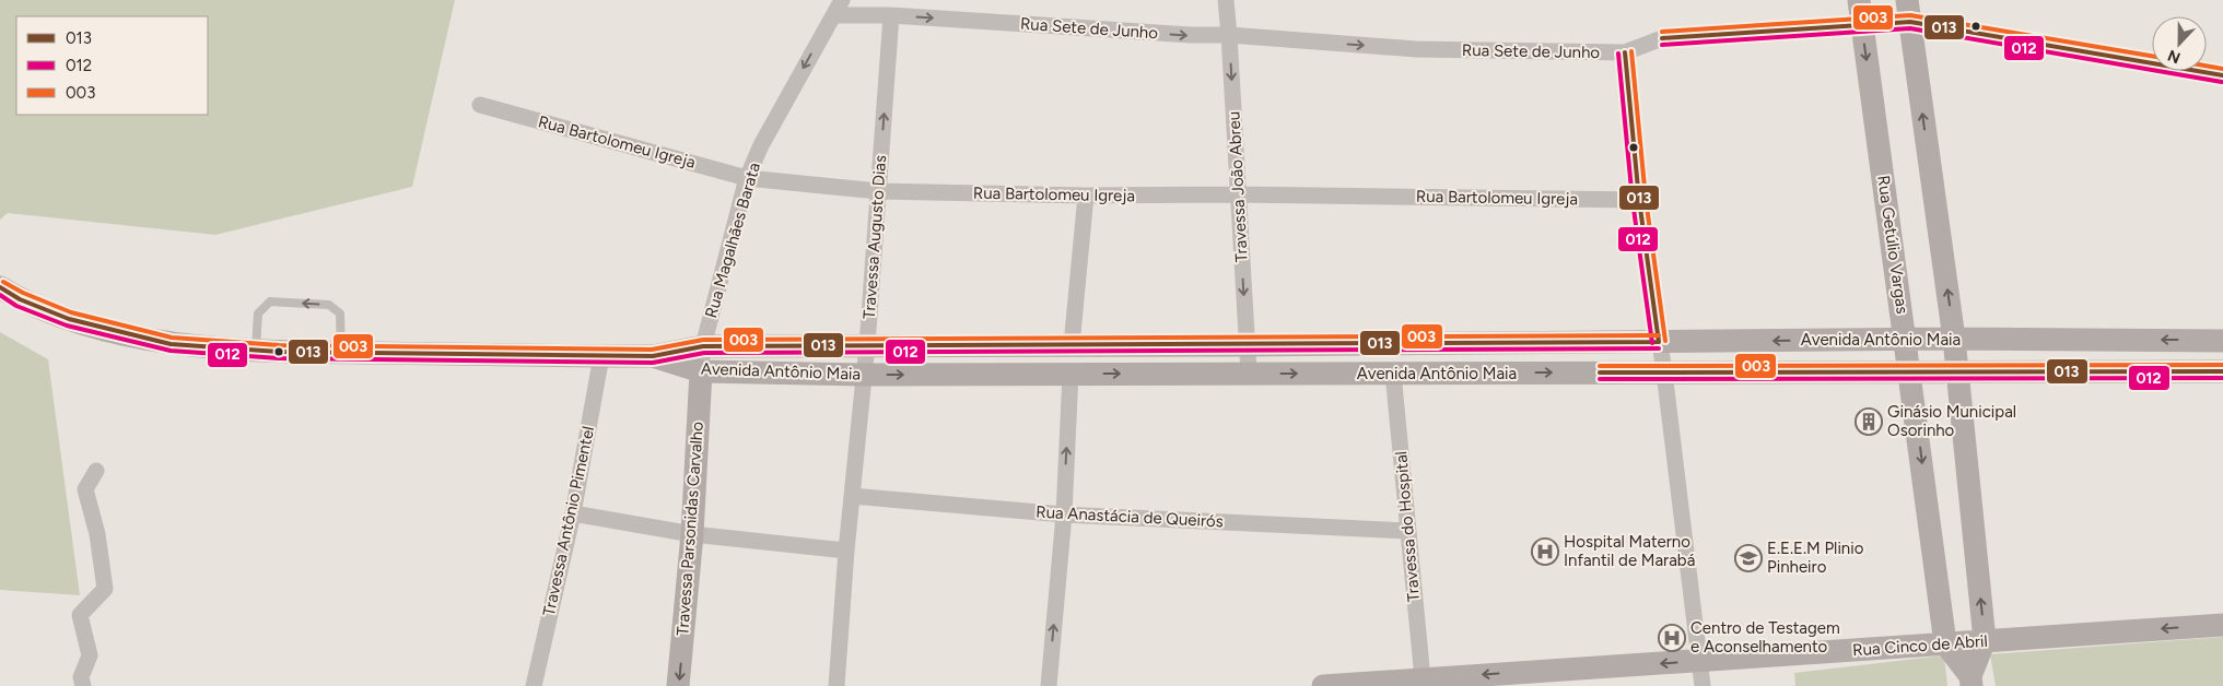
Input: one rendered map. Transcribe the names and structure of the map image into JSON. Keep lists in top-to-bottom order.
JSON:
{
  "streets": {
    "main road": [
      "Rua Getúlio Vargas",
      "Avenida Antônio Maia",
      "Travessa Parsonidas Carvalho",
      "Rua Cinco de Abril"
    ],
    "street": [
      "Rua Sete de Junho",
      "Rua Bartolomeu Igreja",
      "Travessa João Abreu",
      "Travessa Augusto Dias",
      "Rua Magalhães Barata",
      "Rua Anastácia de Queirós",
      "Travessa Antônio Pimentel",
      "Travessa do Hospital"
    ]
  },
  "crossings": [
    ["Rua Sete de Junho", "Travessa João Abreu"],
    ["Rua Sete de Junho", "Travessa Augusto Dias"],
    ["Rua Sete de Junho", "Rua Magalhães Barata"],
    ["Rua Sete de Junho", "Rua Getúlio Vargas"],
    ["Rua Bartolomeu Igreja", "Travessa João Abreu"],
    ["Rua Bartolomeu Igreja", "Travessa Augusto Dias"],
    ["Rua Bartolomeu Igreja", "Rua Magalhães Barata"],
    ["Travessa João Abreu", "Avenida Antônio Maia"],
    ["Travessa Augusto Dias", "Avenida Antônio Maia"],
    ["Travessa Augusto Dias", "Rua Anastácia de Queirós"],
    ["Rua Magalhães Barata", "Avenida Antônio Maia"],
    ["Rua Magalhães Barata", "Travessa Parsonidas Carvalho"],
    ["Rua Getúlio Vargas", "Avenida Antônio Maia"],
    ["Rua Getúlio Vargas", "Rua Cinco de Abril"],
    ["Avenida Antônio Maia", "Travessa Antônio Pimentel"],
    ["Avenida Antônio Maia", "Travessa do Hospital"],
    ["Avenida Antônio Maia", "Travessa Parsonidas Carvalho"],
    ["Rua Anastácia de Queirós", "Travessa do Hospital"],
    ["Travessa do Hospital", "Rua Cinco de Abril"]
  ],
  "one_way": [
    "Rua Sete de Junho",
    "Travessa João Abreu",
    "Rua Magalhães Barata",
    "Travessa Parsonidas Carvalho",
    "Rua Cinco de Abril"
  ],
  "places": {
    "building": ["Ginásio Municipal Osorinho"],
    "hospital": ["Hospital Materno Infantil de Marabá", "Centro de Testagem e Aconselhamento"],
    "school or university": ["E.E.E.M Plinio Pinheiro"]
  },
  "lines": ["transit line 003", "transit line 013", "transit line 012"],
  "legend": ["013", "012", "003"],
  "north": "bottom"
}
